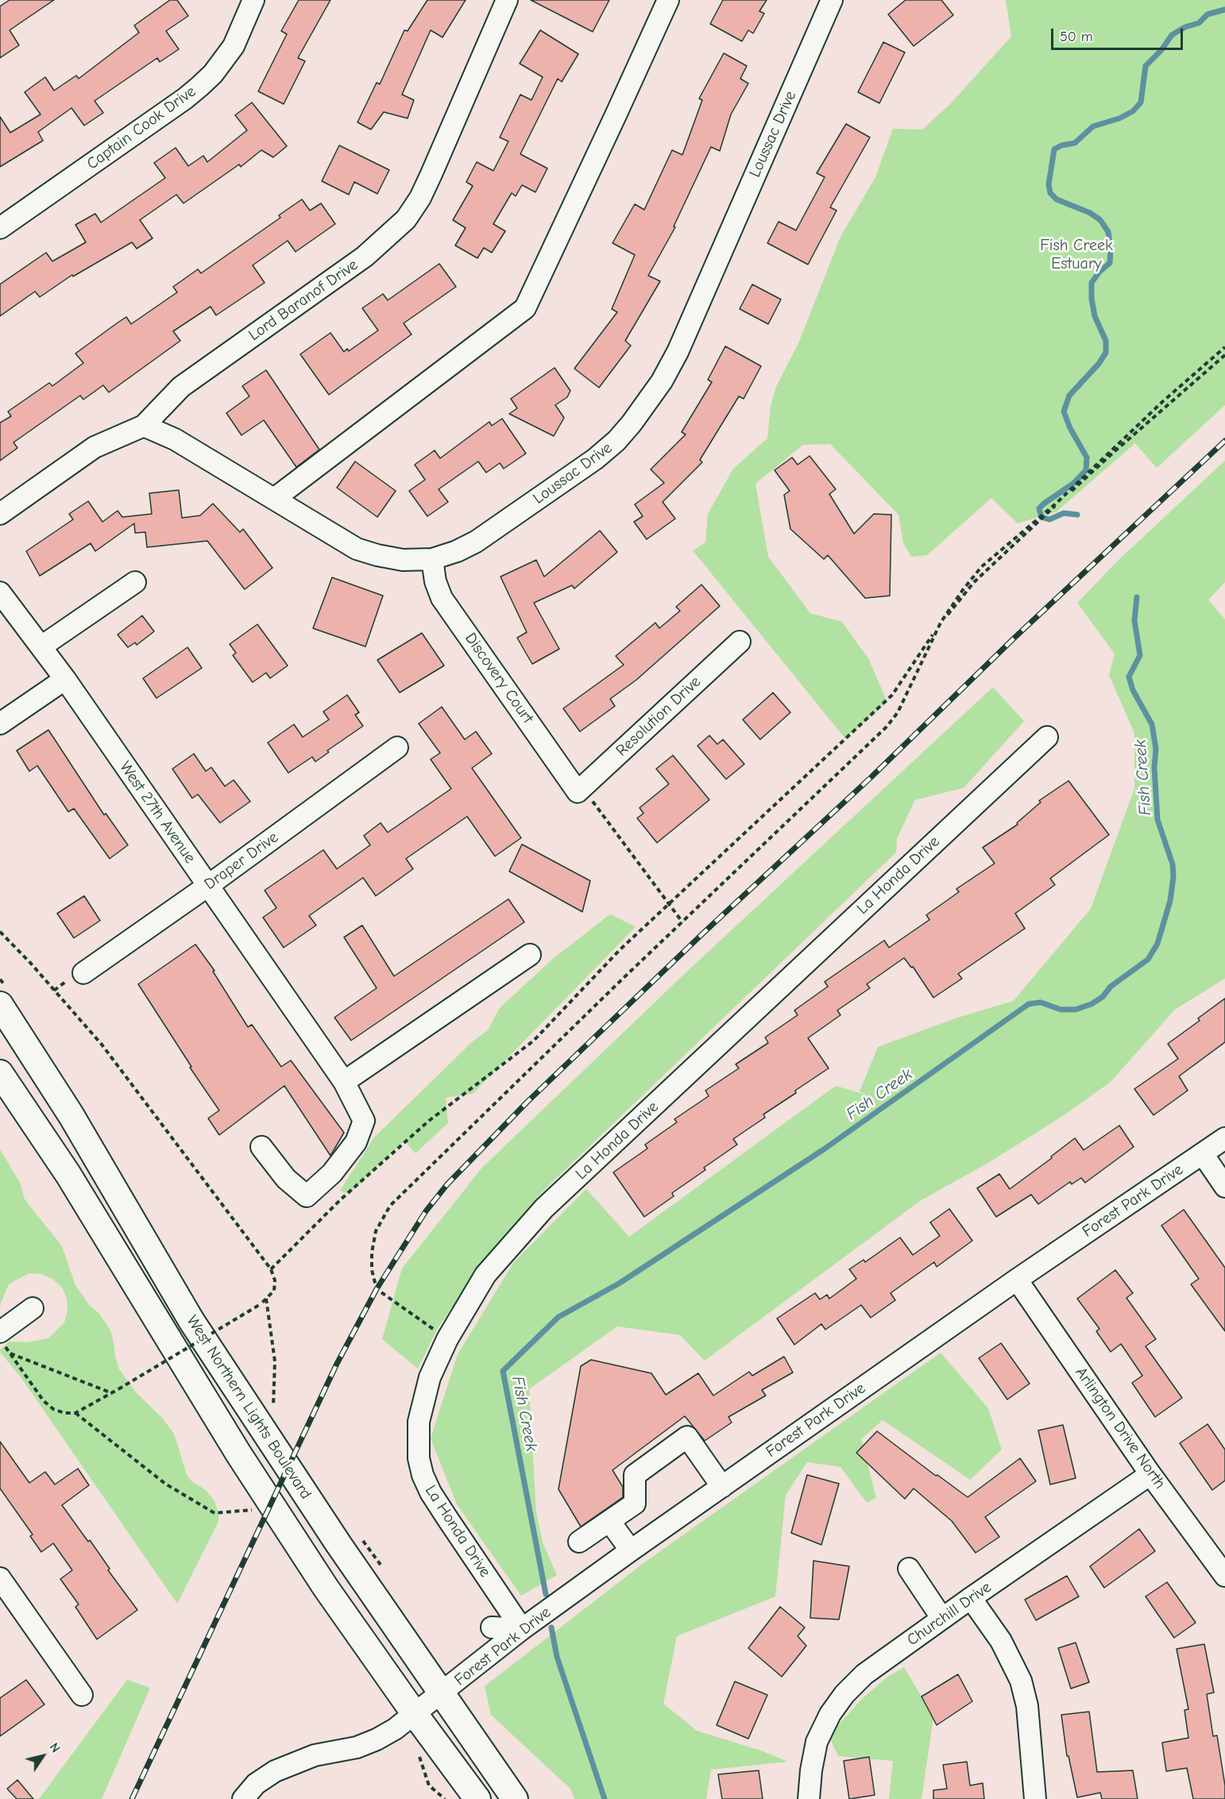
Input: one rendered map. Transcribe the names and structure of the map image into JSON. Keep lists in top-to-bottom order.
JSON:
{
  "streets": {
    "main road": ["West Northern Lights Boulevard"],
    "street": [
      "Captain Cook Drive",
      "Loussac Drive",
      "Lord Baranof Drive",
      "Discovery Court",
      "Resolution Drive",
      "West 27th Avenue",
      "Draper Drive",
      "La Honda Drive",
      "Forest Park Drive",
      "Arlington Drive North",
      "Churchill Drive"
    ]
  },
  "crossings": [
    ["Loussac Drive", "Lord Baranof Drive"],
    ["Loussac Drive", "Discovery Court"],
    ["Discovery Court", "Resolution Drive"],
    ["West 27th Avenue", "Draper Drive"],
    ["La Honda Drive", "Forest Park Drive"],
    ["Forest Park Drive", "West Northern Lights Boulevard"],
    ["Forest Park Drive", "Arlington Drive North"],
    ["Arlington Drive North", "Churchill Drive"]
  ],
  "water": ["Fish Creek"],
  "parks": ["Fish Creek Estuary"],
  "scale_bar": "50 m",
  "north": "top right"
}
